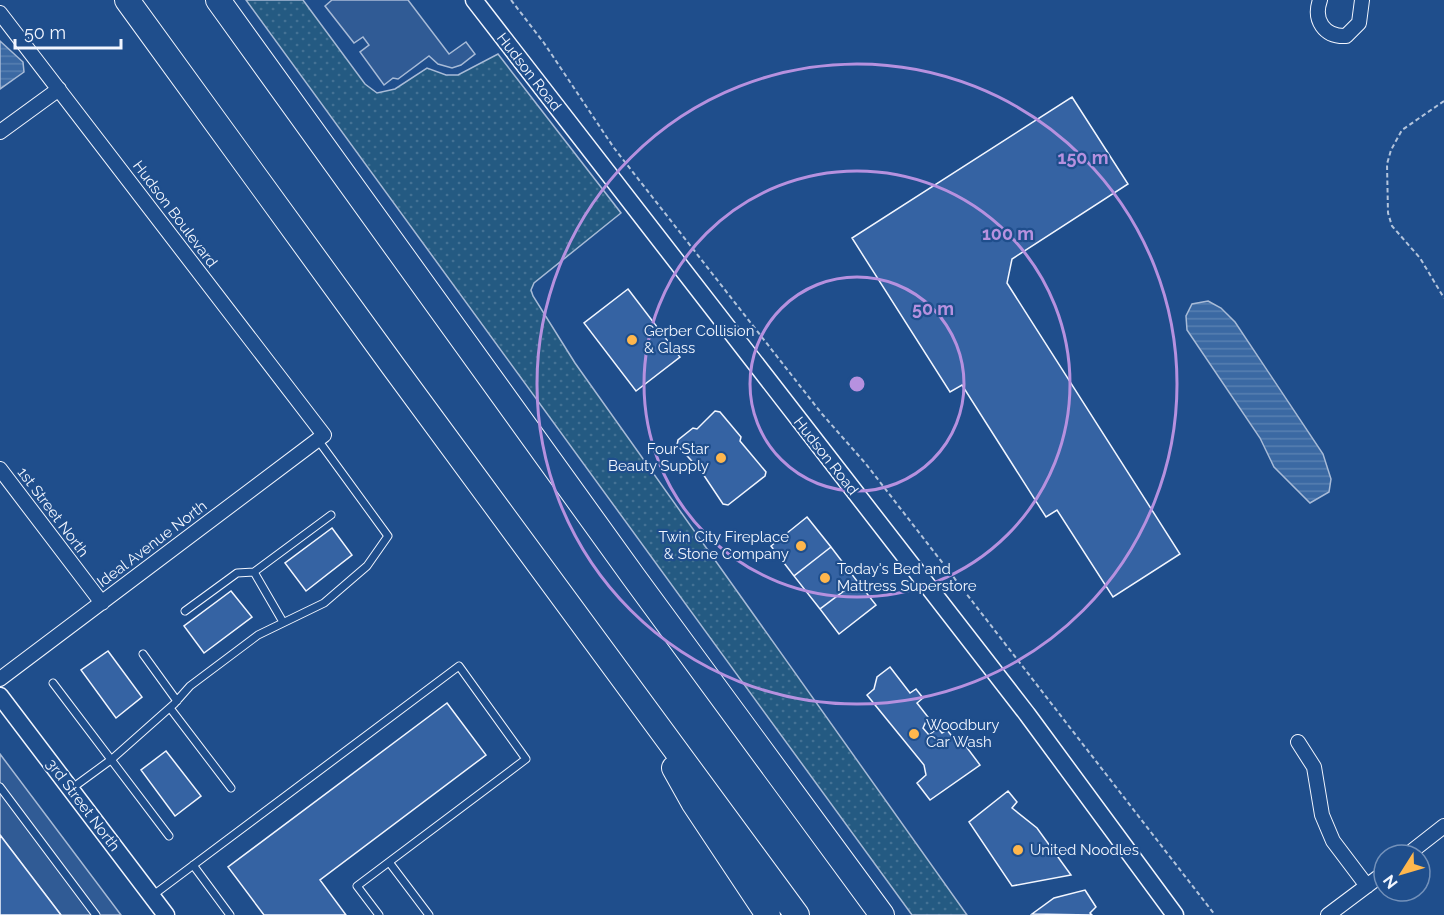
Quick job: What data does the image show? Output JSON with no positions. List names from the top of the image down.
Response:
{
  "streets": {
    "street": [
      "Hudson Road",
      "Hudson Boulevard",
      "1st Street North",
      "Ideal Avenue North",
      "3rd Street North"
    ]
  },
  "crossings": [
    ["Hudson Boulevard", "Ideal Avenue North"],
    ["1st Street North", "Ideal Avenue North"]
  ],
  "places": [
    "Gerber Collision & Glass",
    "Four Star Beauty Supply",
    "Twin City Fireplace & Stone Company",
    "Today's Bed and Mattress Superstore",
    "Woodbury Car Wash",
    "United Noodles"
  ],
  "scale_bar": "50 m",
  "north": "bottom left",
  "rings": ["150 m", "100 m", "50 m"]
}
